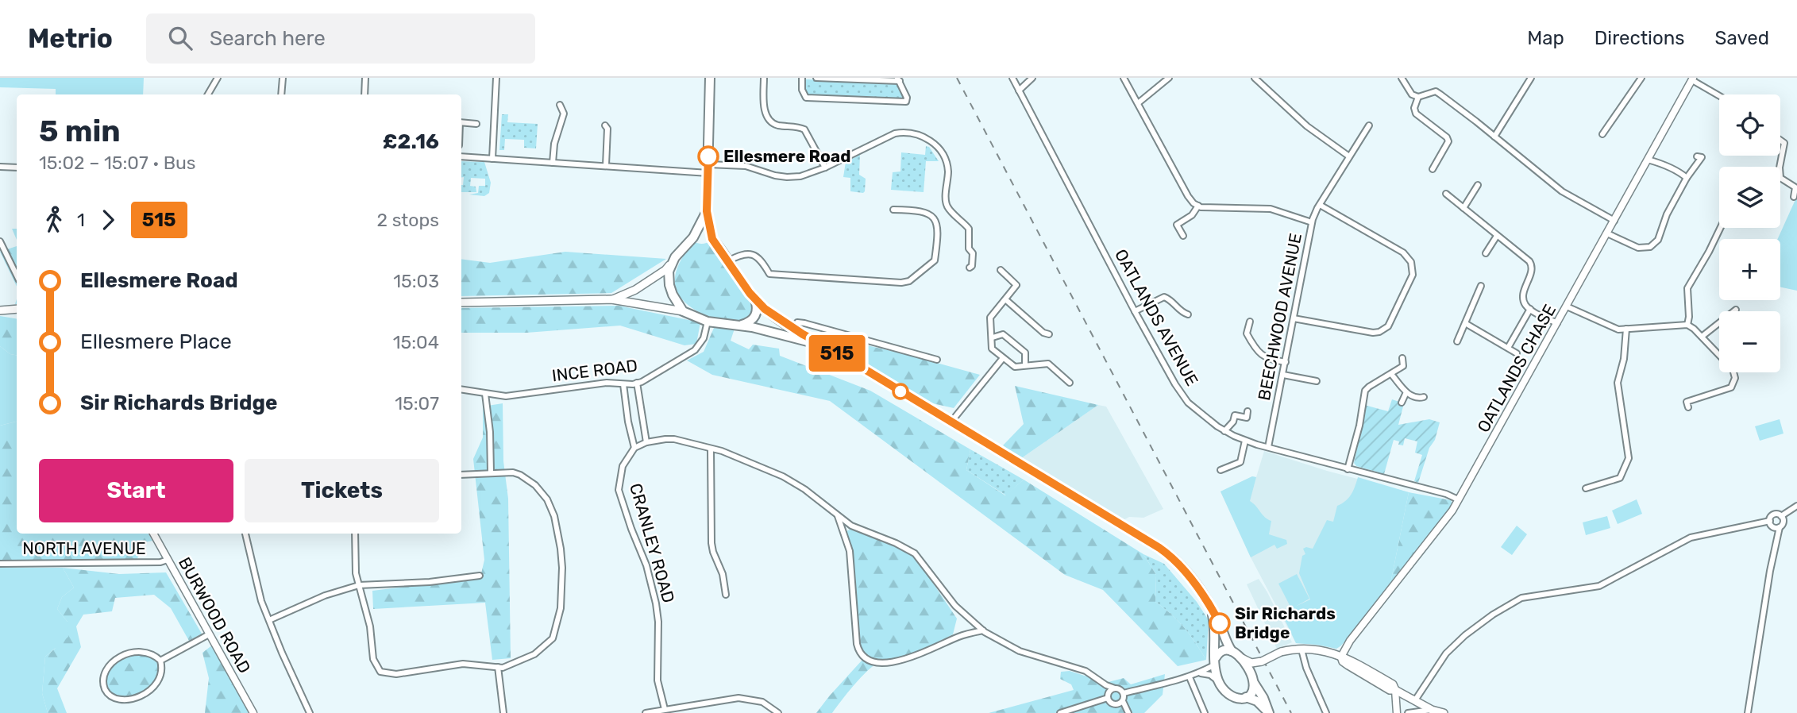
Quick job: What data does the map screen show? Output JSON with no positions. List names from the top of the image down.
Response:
{
  "streets": {
    "street": [
      "BEECHWOOD AVENUE",
      "OATLANDS AVENUE",
      "OATLANDS CHASE",
      "INCE ROAD",
      "CRANLEY ROAD",
      "NORTH AVENUE",
      "BURWOOD ROAD"
    ]
  },
  "crossings": [
    ["BEECHWOOD AVENUE", "OATLANDS AVENUE"],
    ["OATLANDS AVENUE", "OATLANDS CHASE"],
    ["NORTH AVENUE", "BURWOOD ROAD"]
  ],
  "places": ["Ellesmere Road", "Sir Richards Bridge"],
  "lines": ["bus line 515"],
  "page": {
    "header": "Metrio",
    "search": "Search here",
    "nav": ["Map", "Directions", "Saved"],
    "on_map": "515",
    "map_buttons": ["+", "−"],
    "heading": ["5 min", "15:02 – 15:07 · Bus", "£2.16"],
    "legs": ["1", "515", "2 stops"],
    "list": [
      {
        "name": "Ellesmere Road",
        "value": "15:03"
      },
      {
        "name": "Ellesmere Place",
        "value": "15:04"
      },
      {
        "name": "Sir Richards Bridge",
        "value": "15:07"
      }
    ],
    "buttons": ["Start", "Tickets"]
  }
}
